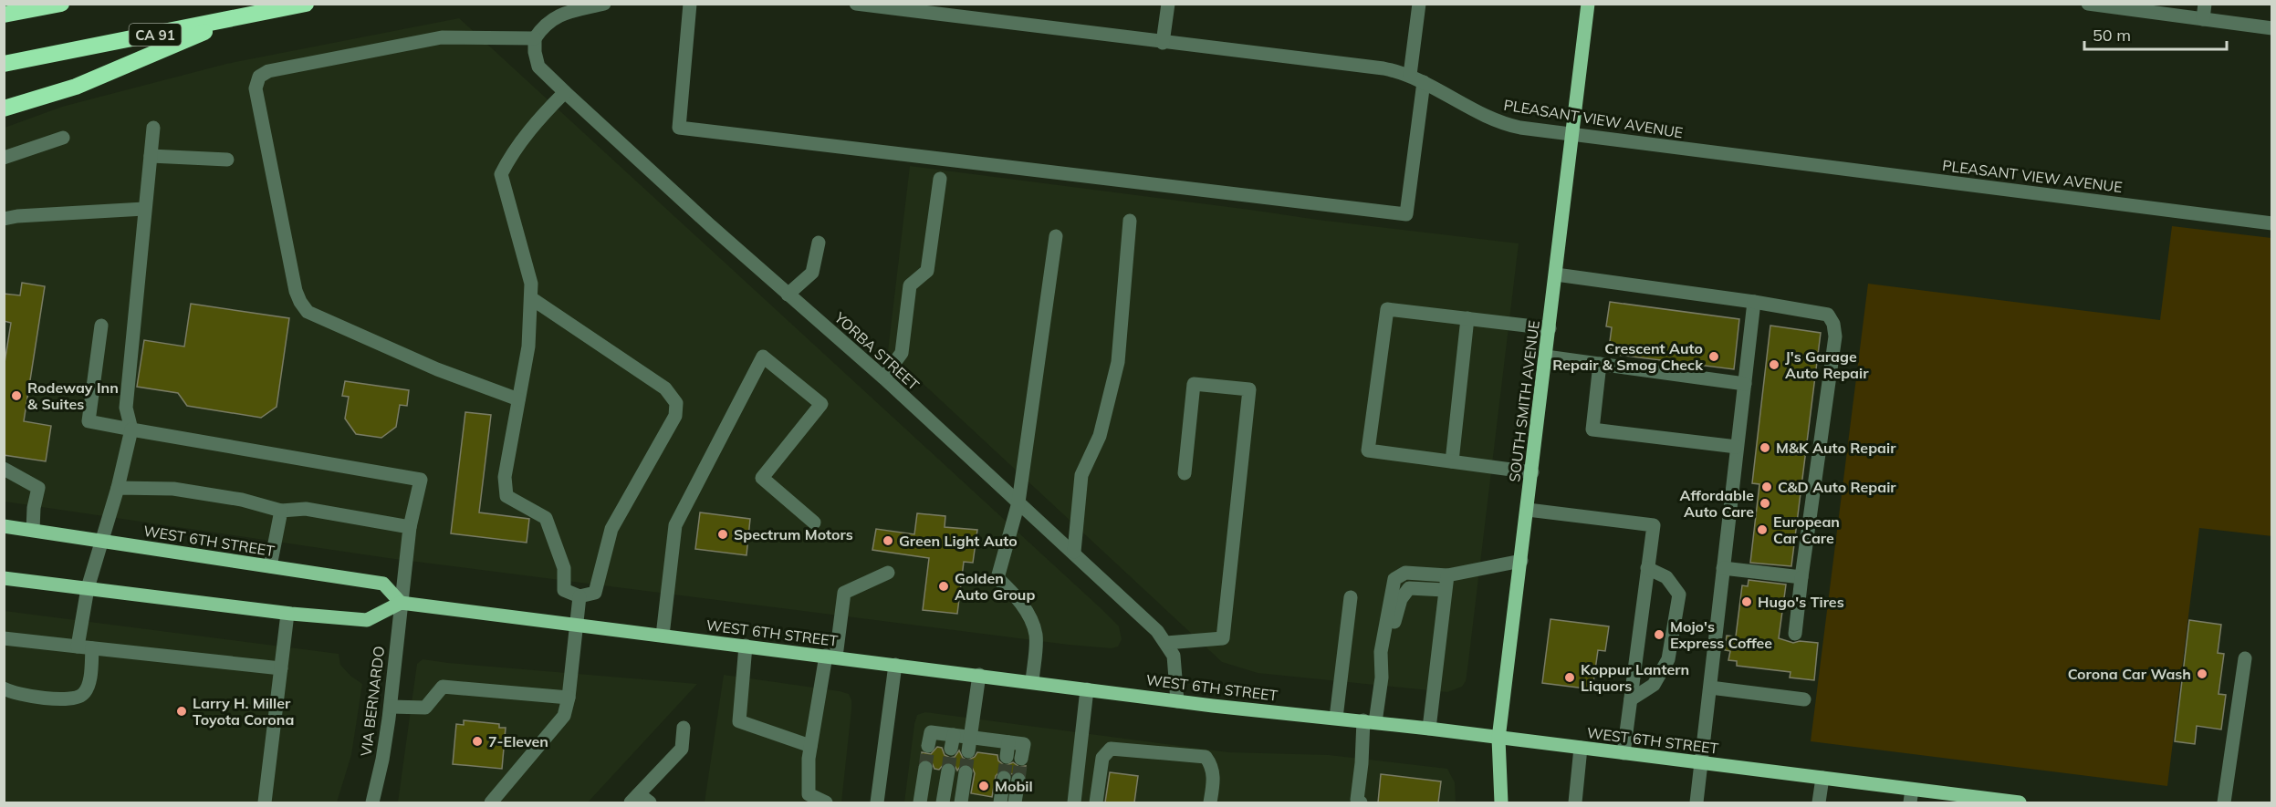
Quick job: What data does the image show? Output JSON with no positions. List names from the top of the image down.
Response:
{
  "streets": {
    "highway": ["CA 91"],
    "main road": ["SOUTH SMITH AVENUE", "WEST 6TH STREET"],
    "street": ["PLEASANT VIEW AVENUE", "YORBA STREET", "VIA BERNARDO"]
  },
  "crossings": [
    ["PLEASANT VIEW AVENUE", "SOUTH SMITH AVENUE"],
    ["YORBA STREET", "WEST 6TH STREET"],
    ["SOUTH SMITH AVENUE", "WEST 6TH STREET"],
    ["WEST 6TH STREET", "VIA BERNARDO"]
  ],
  "places": [
    "Crescent Auto Repair & Smog Check",
    "J's Garage Auto Repair",
    "Rodeway Inn & Suites",
    "M&K Auto Repair",
    "C&D Auto Repair",
    "Affordable Auto Care",
    "European Car Care",
    "Spectrum Motors",
    "Green Light Auto",
    "Golden Auto Group",
    "Hugo's Tires",
    "Mojo's Express Coffee",
    "Corona Car Wash",
    "Koppur Lantern Liquors",
    "Larry H. Miller Toyota Corona",
    "7-Eleven",
    "Mobil"
  ],
  "scale_bar": "50 m"
}
